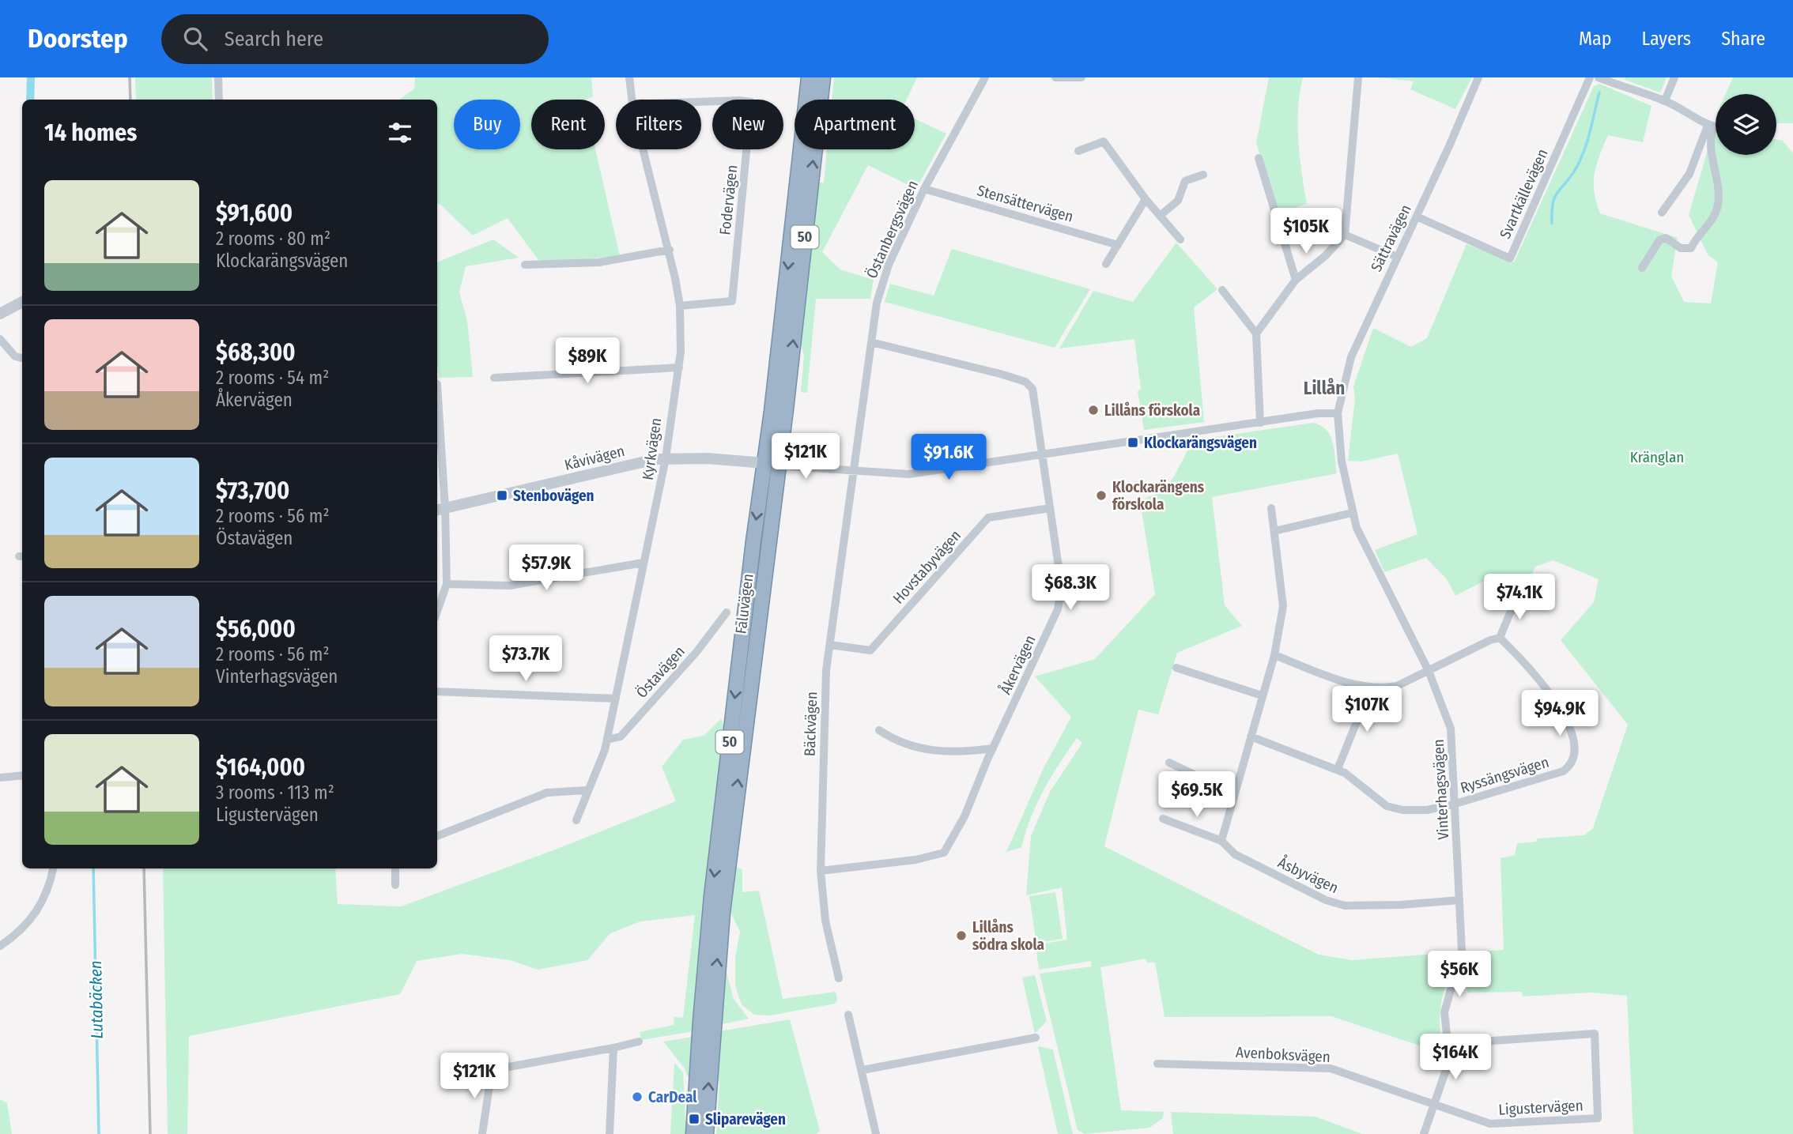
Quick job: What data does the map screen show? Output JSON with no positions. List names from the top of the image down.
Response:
{
  "streets": {
    "highway": ["50", "Faluvägen"],
    "street": [
      "Svartkällevägen",
      "Fodervägen",
      "Stensättervägen",
      "Östanbergsvägen",
      "Sättravägen",
      "Kyrkvägen",
      "Kåvivägen",
      "Hovstabyvägen",
      "Åkervägen",
      "Östavägen",
      "Bäckvägen",
      "Ryssängsvägen",
      "Vinterhagsvägen",
      "Åsbyvägen",
      "Avenboksvägen",
      "Ligustervägen"
    ]
  },
  "crossings": [
    ["Svartkällevägen", "Sättravägen"],
    ["Fodervägen", "Kyrkvägen"],
    ["Stensättervägen", "Östanbergsvägen"],
    ["Östanbergsvägen", "Åkervägen"],
    ["Östanbergsvägen", "Bäckvägen"],
    ["Sättravägen", "Vinterhagsvägen"],
    ["Kyrkvägen", "Kåvivägen"],
    ["Kyrkvägen", "Östavägen"],
    ["Kåvivägen", "Faluvägen"],
    ["Hovstabyvägen", "Åkervägen"],
    ["Hovstabyvägen", "Bäckvägen"],
    ["Åkervägen", "Bäckvägen"],
    ["Ryssängsvägen", "Vinterhagsvägen"],
    ["Vinterhagsvägen", "Åsbyvägen"],
    ["Vinterhagsvägen", "Ligustervägen"],
    ["Avenboksvägen", "Ligustervägen"]
  ],
  "districts": ["Lillån"],
  "water": ["Lutabäcken"],
  "parks": ["Kränglan"],
  "places": {
    "other": [
      "Lillåns förskola",
      "Klockarängens förskola",
      "Lillåns södra skola",
      "CarDeal"
    ],
    "transit": ["Klockarängsvägen", "Stenbovägen", "Sliparevägen"]
  },
  "page": {
    "header": "Doorstep",
    "search": "Search here",
    "nav": ["Map", "Layers", "Share"],
    "chip": [
      "Buy",
      "Rent",
      "Filters",
      "New",
      "Apartment"
    ],
    "heading": "14 homes",
    "list": [
      {
        "name": "$91,600",
        "note": "2 rooms · 80 m² · Klockarängsvägen"
      },
      {
        "name": "$68,300",
        "note": "2 rooms · 54 m² · Åkervägen"
      },
      {
        "name": "$73,700",
        "note": "2 rooms · 56 m² · Östavägen"
      },
      {
        "name": "$56,000",
        "note": "2 rooms · 56 m² · Vinterhagsvägen"
      },
      {
        "name": "$164,000",
        "note": "3 rooms · 113 m² · Ligustervägen"
      }
    ],
    "price": [
      "$105K",
      "$89K",
      "$121K",
      "$91.6K",
      "$57.9K",
      "$68.3K",
      "$74.1K",
      "$73.7K",
      "$107K",
      "$94.9K",
      "$69.5K",
      "$56K",
      "$164K",
      "$121K"
    ]
  }
}
